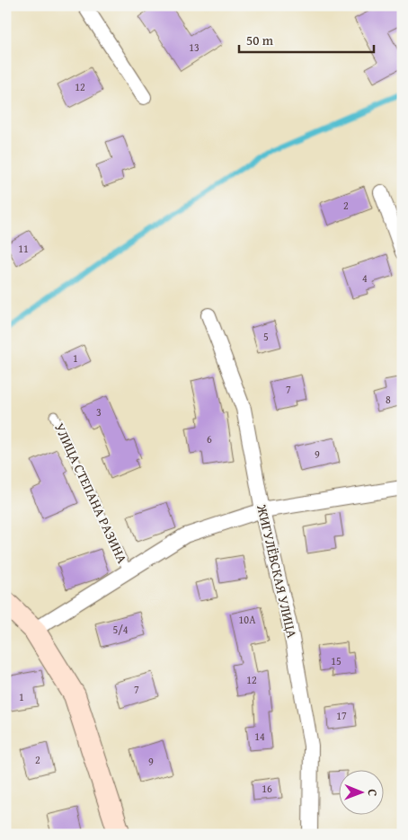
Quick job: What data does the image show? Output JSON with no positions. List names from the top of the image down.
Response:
{
  "streets": {
    "street": ["ЖИГУЛЁВСКАЯ УЛИЦА"],
    "lane": ["УЛИЦА СТЕПАНА РАЗИНА"]
  },
  "house_numbers": [
    "13",
    "12",
    "2",
    "11",
    "4",
    "5",
    "1",
    "7",
    "8",
    "3",
    "6",
    "9",
    "10А",
    "5/4",
    "15",
    "12",
    "7",
    "1",
    "17",
    "14",
    "2",
    "9",
    "16"
  ],
  "scale_bar": "50 m",
  "north": "right"
}
